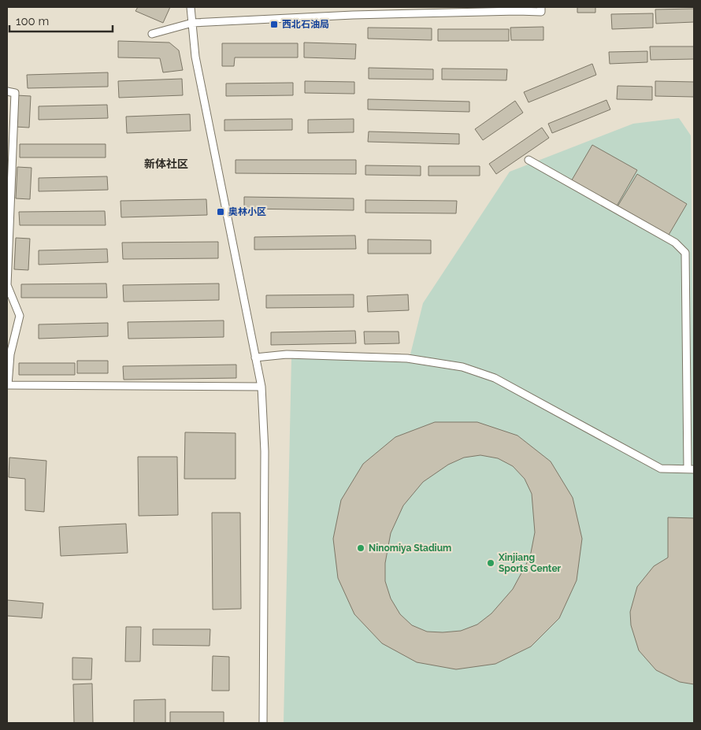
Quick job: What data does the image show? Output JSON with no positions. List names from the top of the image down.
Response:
{
  "districts": ["新体社区"],
  "places": {
    "transit": ["西北石油局", "奥林小区"],
    "other": ["Ninomiya Stadium", "Xinjiang Sports Center"]
  },
  "scale_bar": "100 m"
}
